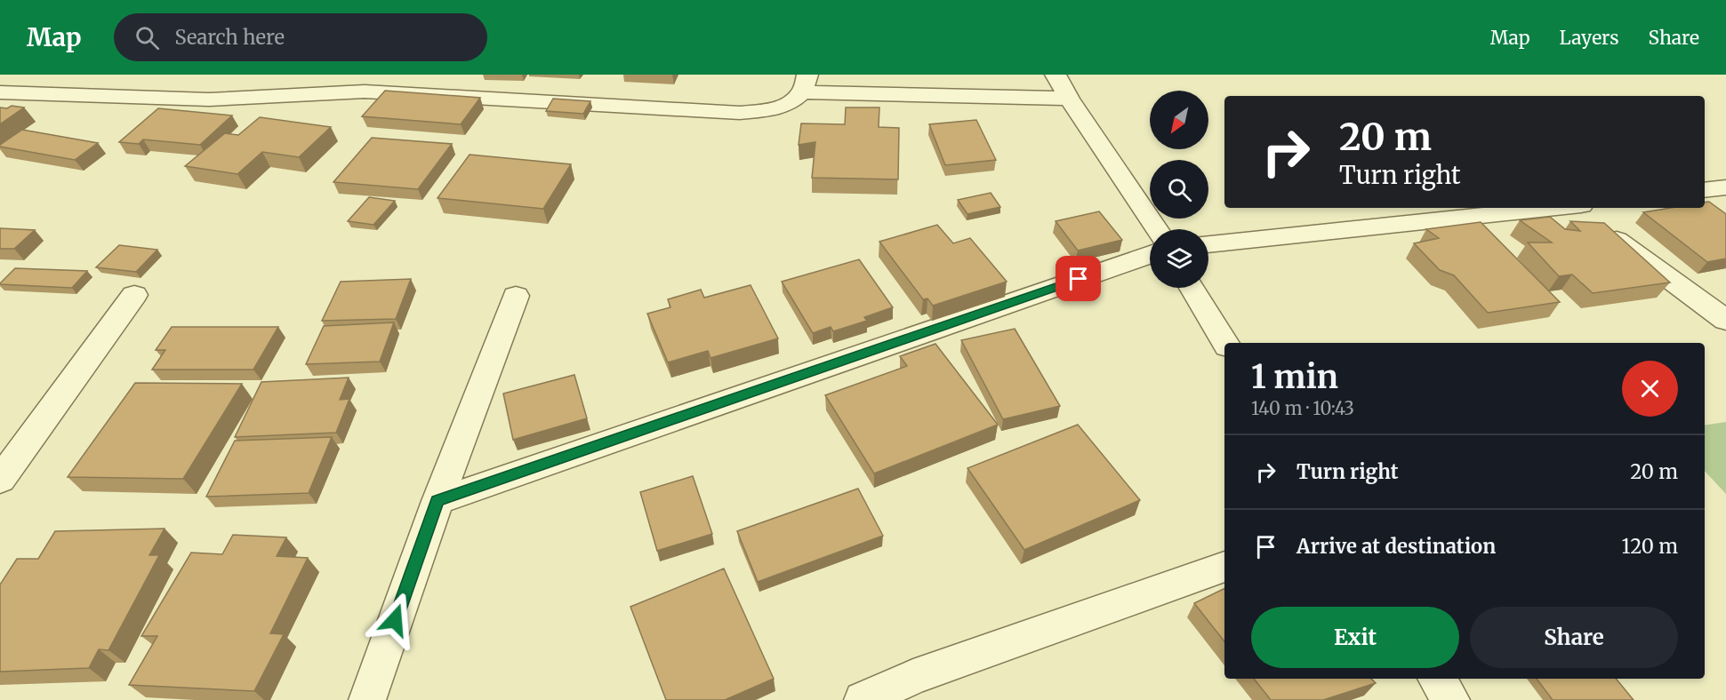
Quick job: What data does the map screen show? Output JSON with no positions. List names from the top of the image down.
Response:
{
  "north": "bottom left",
  "page": {
    "header": "Map",
    "search": "Search here",
    "nav": ["Map", "Layers", "Share"],
    "turn": ["20 m", "Turn right"],
    "heading": ["1 min", "140 m · 10:43"],
    "list": [
      {
        "name": "Turn right",
        "value": "20 m"
      },
      {
        "name": "Arrive at destination",
        "value": "120 m"
      }
    ],
    "buttons": ["Exit", "Share"]
  }
}
